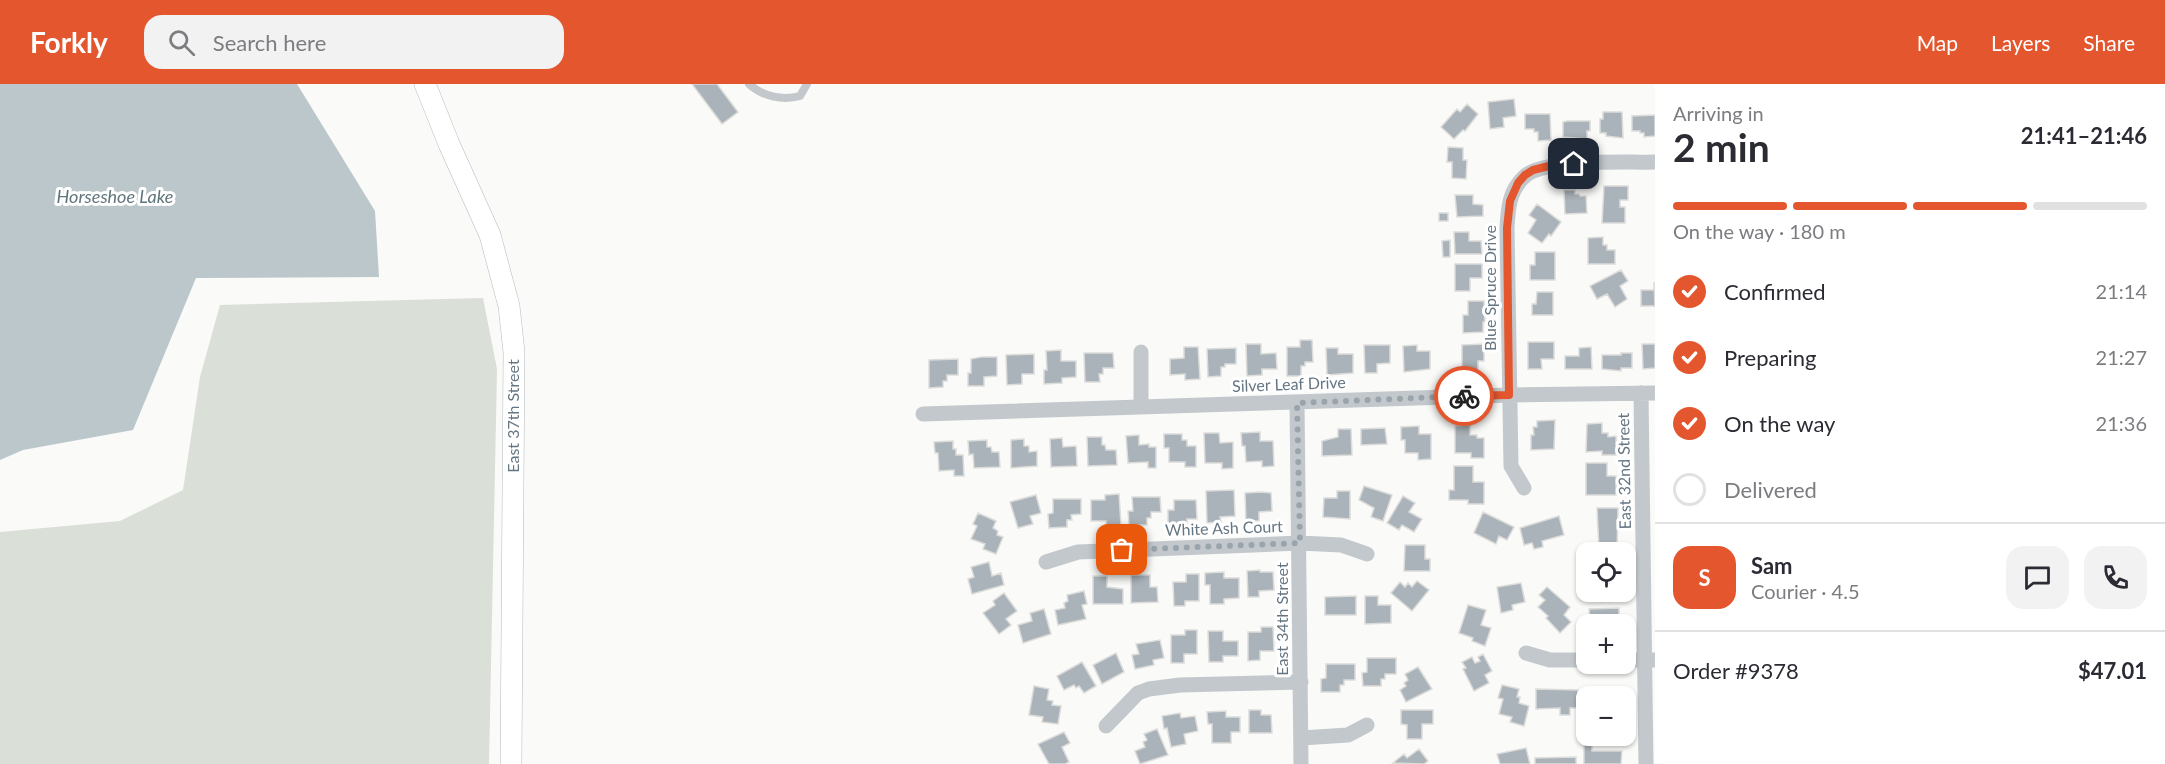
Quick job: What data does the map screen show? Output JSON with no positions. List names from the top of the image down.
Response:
{
  "streets": {
    "main road": ["East 37th Street"],
    "street": [
      "Blue Spruce Drive",
      "Silver Leaf Drive",
      "East 32nd Street",
      "White Ash Court",
      "East 34th Street"
    ]
  },
  "crossings": [
    ["Blue Spruce Drive", "Silver Leaf Drive"],
    ["Silver Leaf Drive", "East 32nd Street"],
    ["Silver Leaf Drive", "East 34th Street"],
    ["White Ash Court", "East 34th Street"]
  ],
  "water": ["Horseshoe Lake"],
  "page": {
    "header": "Forkly",
    "search": "Search here",
    "nav": ["Map", "Layers", "Share"],
    "heading": ["2 min", "Arriving in", "21:41–21:46"],
    "panel": [
      "Sam",
      "Courier · 4.5",
      "Order #9378",
      "$47.01"
    ],
    "bar": "On the way · 180 m",
    "list": [
      ["Confirmed", "21:14"],
      ["Preparing", "21:27"],
      ["On the way", "21:36"],
      "Delivered"
    ],
    "map_buttons": ["+", "−"],
    "round": "S"
  }
}
